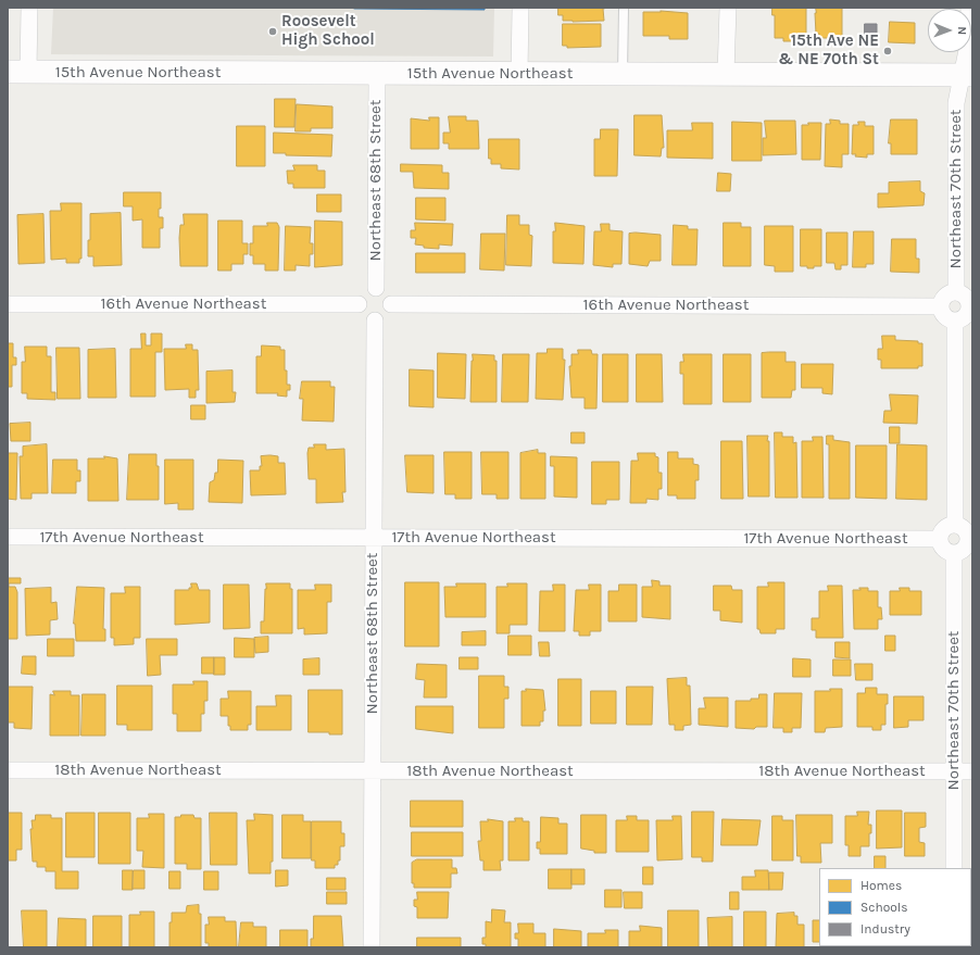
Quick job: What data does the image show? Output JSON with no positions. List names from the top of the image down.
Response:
{
  "streets": {
    "main road": ["15th Avenue Northeast"],
    "street": [
      "Northeast 68th Street",
      "Northeast 70th Street",
      "16th Avenue Northeast",
      "17th Avenue Northeast",
      "18th Avenue Northeast"
    ]
  },
  "crossings": [
    ["15th Avenue Northeast", "Northeast 68th Street"],
    ["15th Avenue Northeast", "Northeast 70th Street"],
    ["Northeast 68th Street", "16th Avenue Northeast"],
    ["Northeast 68th Street", "17th Avenue Northeast"],
    ["Northeast 68th Street", "18th Avenue Northeast"],
    ["Northeast 70th Street", "16th Avenue Northeast"],
    ["Northeast 70th Street", "17th Avenue Northeast"],
    ["Northeast 70th Street", "18th Avenue Northeast"]
  ],
  "places": ["Roosevelt High School", "15th Ave NE & NE 70th St"],
  "legend": ["Homes", "Schools", "Industry"],
  "north": "right"
}
